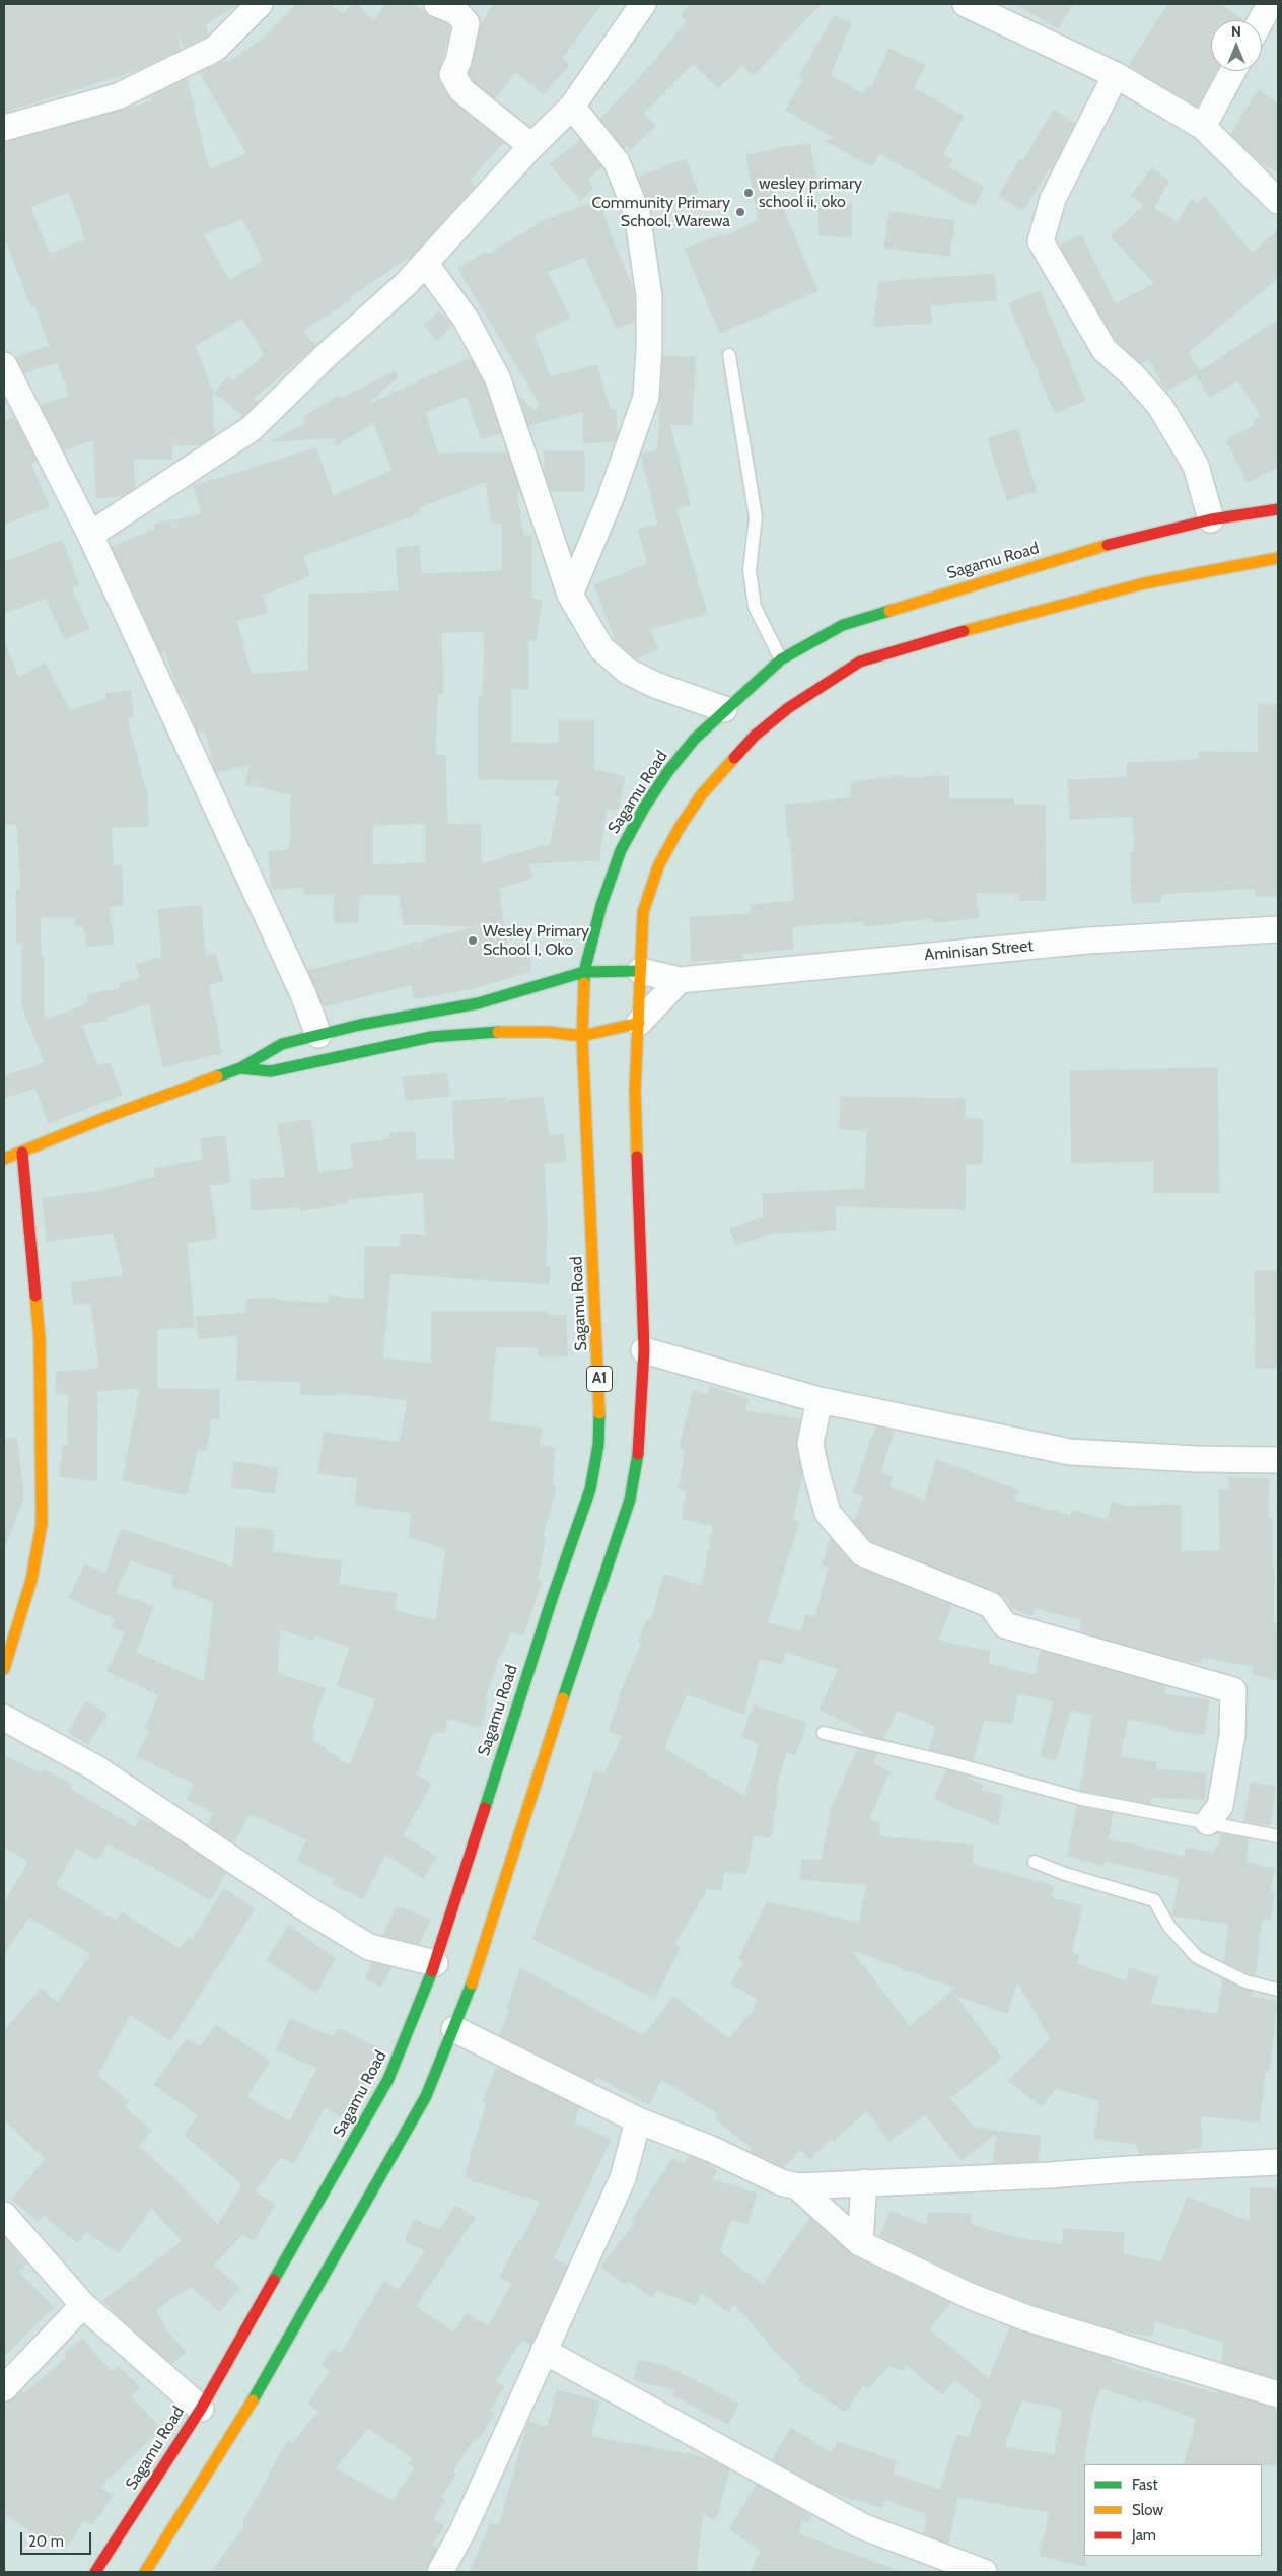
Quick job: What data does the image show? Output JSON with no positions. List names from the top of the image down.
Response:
{
  "streets": {
    "main road": ["Sagamu Road", "A1"],
    "street": ["Aminisan Street"]
  },
  "places": ["wesley primary school ii, oko", "Community Primary School, Warewa", "Wesley Primary School I, Oko"],
  "legend": ["Fast", "Slow", "Jam"],
  "scale_bar": "20 m",
  "north": "top"
}
